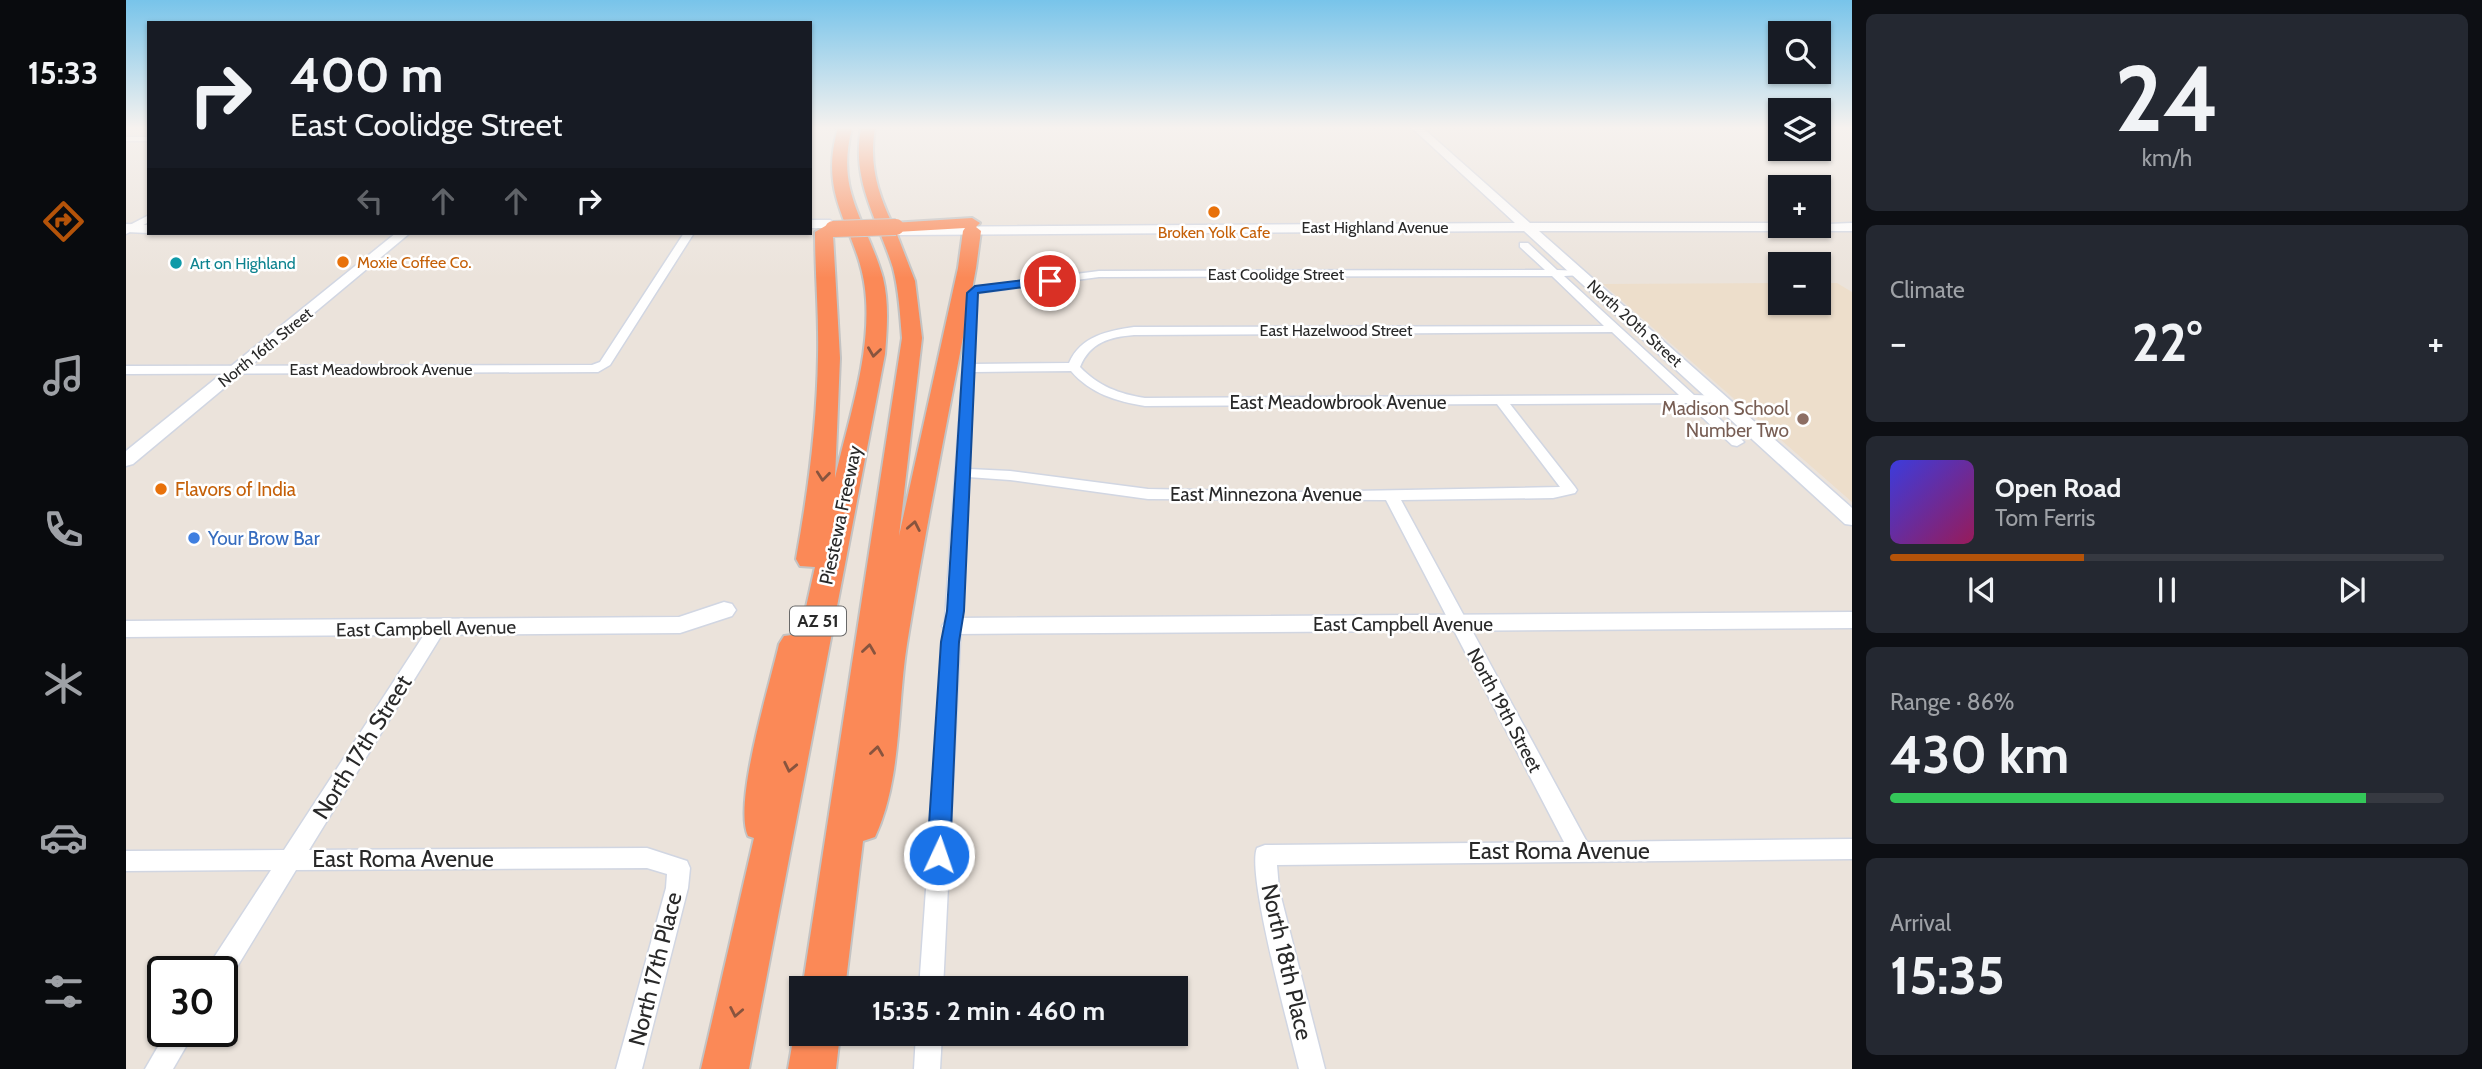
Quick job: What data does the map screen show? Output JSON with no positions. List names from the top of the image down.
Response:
{
  "streets": {
    "highway": ["Piestewa Freeway", "AZ 51"],
    "street": [
      "East Highland Avenue",
      "East Coolidge Street",
      "North 20th Street",
      "East Hazelwood Street",
      "North 16th Street",
      "East Meadowbrook Avenue",
      "East Minnezona Avenue",
      "East Campbell Avenue",
      "North 19th Street",
      "North 17th Street",
      "East Roma Avenue",
      "North 18th Place",
      "North 17th Place"
    ]
  },
  "crossings": [
    ["East Highland Avenue", "North 20th Street"],
    ["East Coolidge Street", "North 20th Street"],
    ["North 20th Street", "East Hazelwood Street"],
    ["North 20th Street", "East Meadowbrook Avenue"],
    ["East Hazelwood Street", "East Meadowbrook Avenue"],
    ["North 16th Street", "East Meadowbrook Avenue"],
    ["East Meadowbrook Avenue", "East Minnezona Avenue"],
    ["East Minnezona Avenue", "North 19th Street"],
    ["East Campbell Avenue", "North 19th Street"],
    ["East Campbell Avenue", "North 17th Street"],
    ["North 19th Street", "East Roma Avenue"],
    ["North 17th Street", "East Roma Avenue"],
    ["East Roma Avenue", "North 18th Place"],
    ["East Roma Avenue", "North 17th Place"]
  ],
  "places": [
    "Broken Yolk Cafe",
    "Moxie Coffee Co.",
    "Art on Highland",
    "Madison School Number Two",
    "Flavors of India",
    "Your Brow Bar"
  ],
  "page": {
    "tabs": "15:33",
    "tile": [
      ["24", "km/h"],
      "Climate",
      ["Range · 86%", "430 km"],
      ["Arrival", "15:35"]
    ],
    "map_buttons": ["+", "−"],
    "turn": ["400 m", "East Coolidge Street"],
    "heat": ["−", "22°", "+"],
    "song": ["Open Road", "Tom Ferris"],
    "limit": "30",
    "trip": "15:35 · 2 min · 460 m"
  }
}
